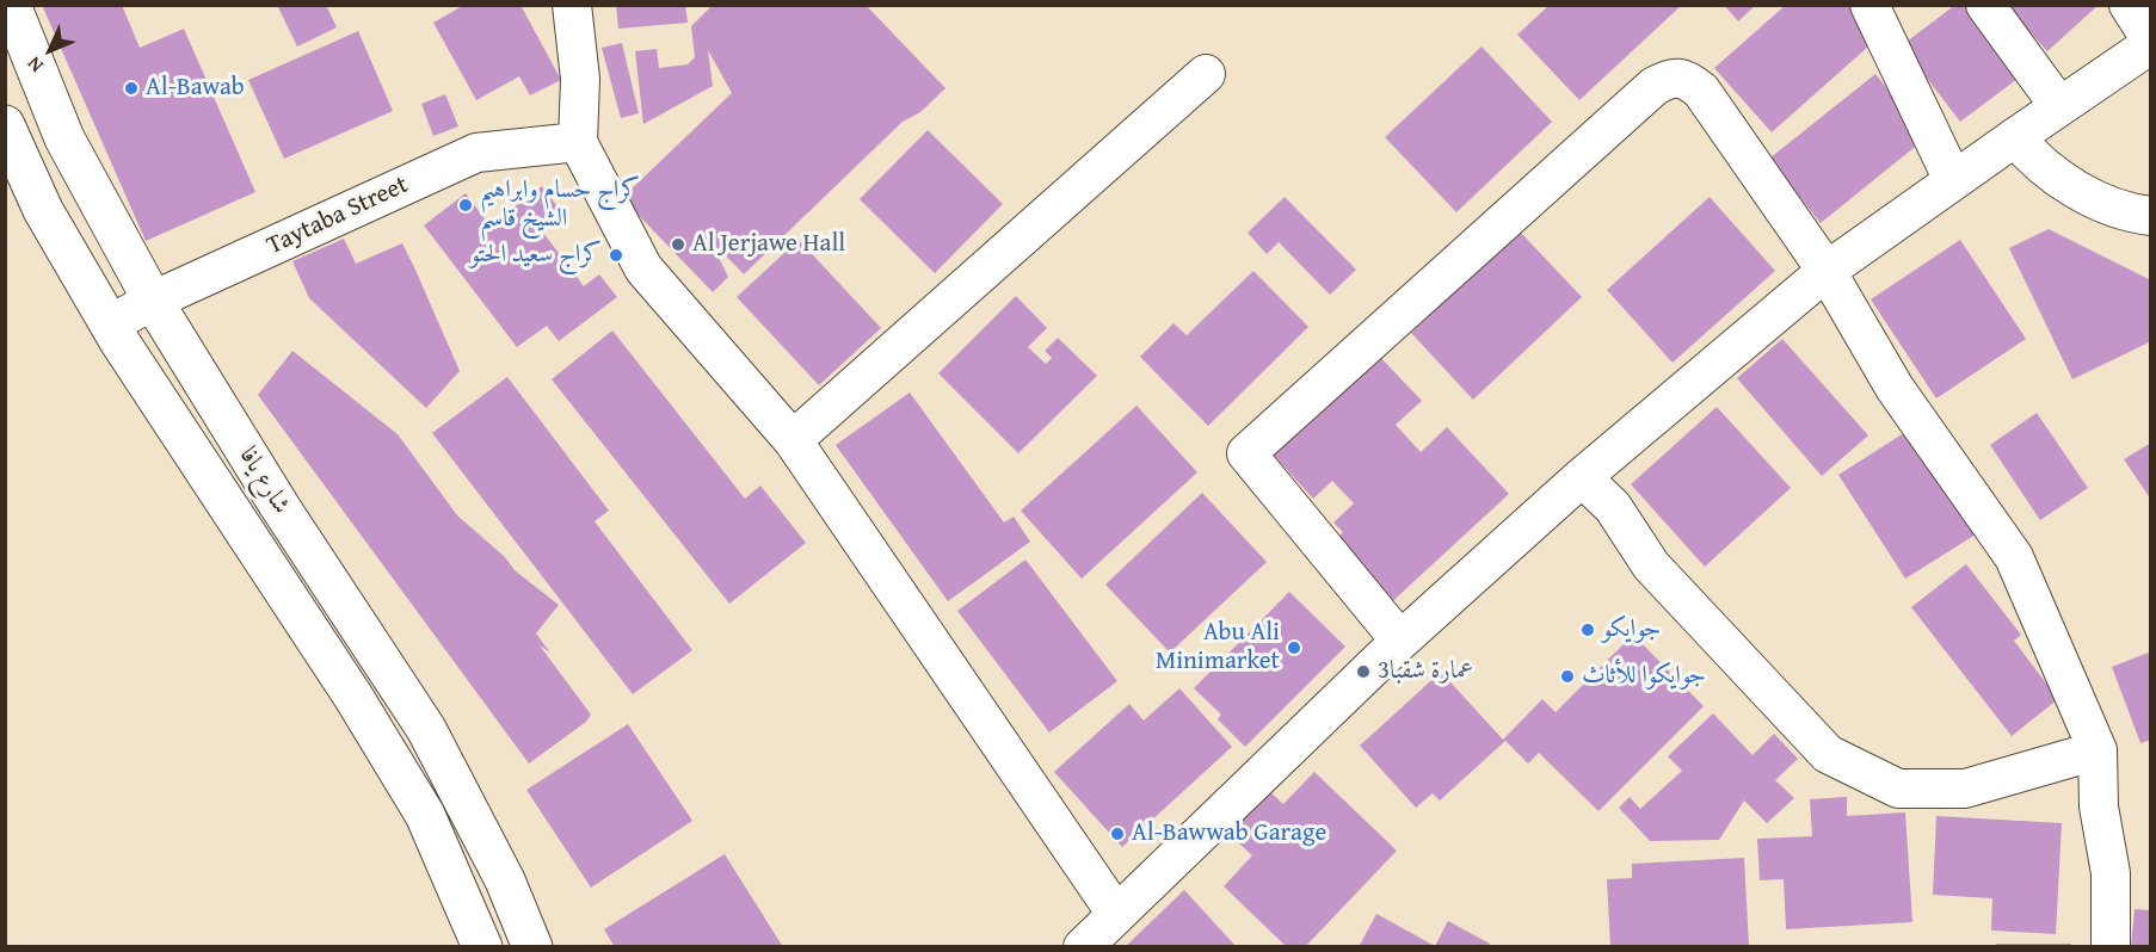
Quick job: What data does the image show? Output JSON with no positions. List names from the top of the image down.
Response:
{
  "streets": {
    "main road": ["شارع يافا"],
    "street": ["Taytaba Street"]
  },
  "crossings": [
    ["Taytaba Street", "شارع يافا"]
  ],
  "places": [
    "Al-Bawab",
    "كراج حسام وابراهيم الشيخ قاسم",
    "Al Jerjawe Hall",
    "كراج سعيد الحتو",
    "جوايكو",
    "Abu Ali Minimarket",
    "عمارة شقبا3",
    "جوايكوا للأثاث",
    "Al-Bawwab Garage"
  ],
  "north": "bottom left"
}
